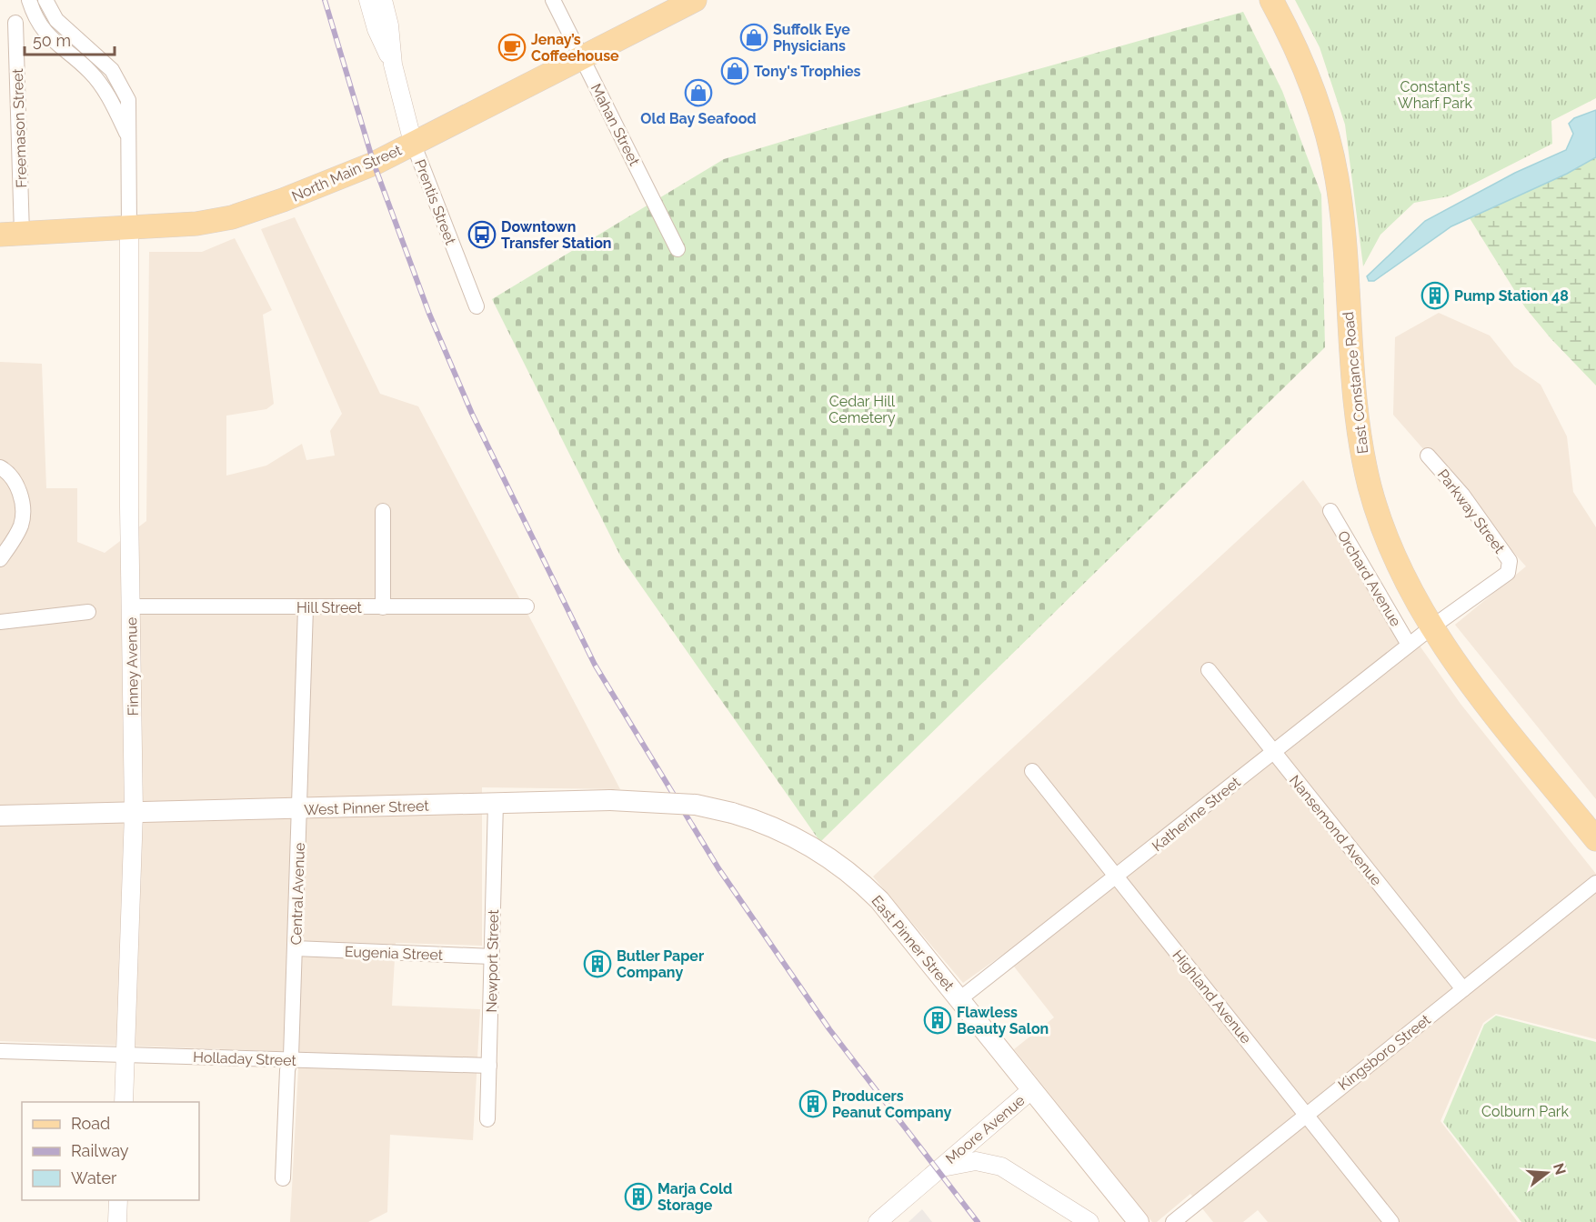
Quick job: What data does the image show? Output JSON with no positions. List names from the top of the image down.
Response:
{
  "streets": {
    "main road": [
      "North Main Street",
      "East Constance Road",
      "West Pinner Street",
      "East Pinner Street"
    ],
    "street": [
      "Mahan Street",
      "Freemason Street",
      "Prentis Street",
      "Parkway Street",
      "Orchard Avenue",
      "Hill Street",
      "Finney Avenue",
      "Katherine Street",
      "Nansemond Avenue",
      "Central Avenue",
      "Eugenia Street",
      "Newport Street",
      "Highland Avenue",
      "Kingsboro Street",
      "Holladay Street",
      "Moore Avenue"
    ]
  },
  "crossings": [
    ["Mahan Street", "North Main Street"],
    ["Freemason Street", "North Main Street"],
    ["North Main Street", "Prentis Street"],
    ["North Main Street", "Finney Avenue"],
    ["East Constance Road", "Parkway Street"],
    ["East Constance Road", "Katherine Street"],
    ["Parkway Street", "Katherine Street"],
    ["Orchard Avenue", "Katherine Street"],
    ["Hill Street", "Finney Avenue"],
    ["Hill Street", "Central Avenue"],
    ["Finney Avenue", "West Pinner Street"],
    ["Finney Avenue", "Holladay Street"],
    ["West Pinner Street", "Central Avenue"],
    ["West Pinner Street", "East Pinner Street"],
    ["West Pinner Street", "Newport Street"],
    ["Katherine Street", "Nansemond Avenue"],
    ["Katherine Street", "East Pinner Street"],
    ["Katherine Street", "Highland Avenue"],
    ["Nansemond Avenue", "Kingsboro Street"],
    ["Central Avenue", "Eugenia Street"],
    ["Central Avenue", "Holladay Street"],
    ["East Pinner Street", "Moore Avenue"],
    ["Eugenia Street", "Newport Street"],
    ["Newport Street", "Holladay Street"],
    ["Highland Avenue", "Kingsboro Street"]
  ],
  "parks": ["Constant's Wharf Park", "Cedar Hill Cemetery", "Colburn Park"],
  "places": {
    "shop": ["Suffolk Eye Physicians", "Tony's Trophies", "Old Bay Seafood"],
    "cafe": ["Jenay’s Coffeehouse"],
    "bus stop": ["Downtown Transfer Station"],
    "building": [
      "Pump Station 48",
      "Butler Paper Company",
      "Flawless Beauty Salon",
      "Producers Peanut Company",
      "Marja Cold Storage"
    ]
  },
  "legend": ["Road", "Railway", "Water"],
  "scale_bar": "50 m",
  "north": "right"
}
